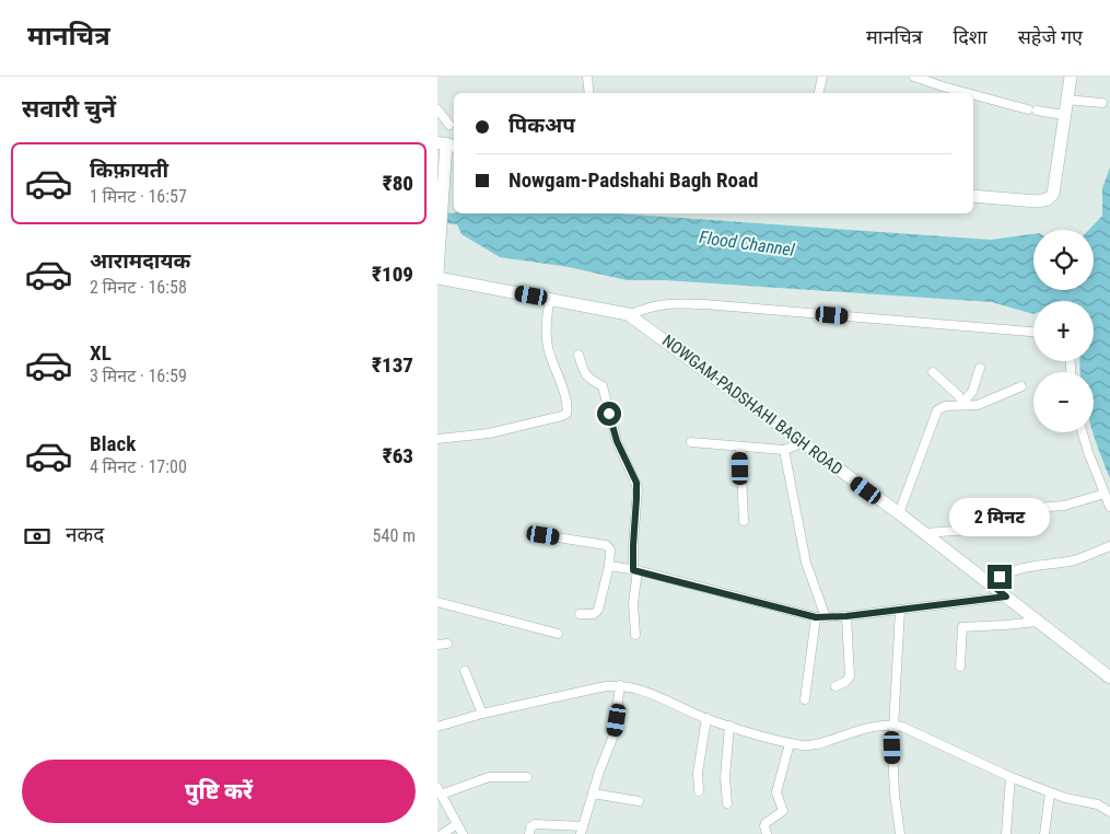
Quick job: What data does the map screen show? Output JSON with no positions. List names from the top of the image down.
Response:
{
  "streets": {
    "main road": ["NOWGAM-PADSHAHI BAGH ROAD"]
  },
  "water": ["Flood Channel"],
  "page": {
    "header": "मानचित्र",
    "nav": ["मानचित्र", "दिशा", "सहेजे गए"],
    "heading": "सवारी चुनें",
    "banner": ["पिकअप", "Nowgam-Padshahi Bagh Road"],
    "list": [
      {
        "name": "किफ़ायती",
        "note": "1 मिनट · 16:57",
        "value": "₹80"
      },
      {
        "name": "आरामदायक",
        "note": "2 मिनट · 16:58",
        "value": "₹109"
      },
      {
        "name": "XL",
        "note": "3 मिनट · 16:59",
        "value": "₹137"
      },
      {
        "name": "Black",
        "note": "4 मिनट · 17:00",
        "value": "₹63"
      }
    ],
    "map_buttons": ["+", "−"],
    "bubble": "2 मिनट",
    "pay": ["नकद", "540 m"],
    "buttons": "पुष्टि करें"
  }
}
